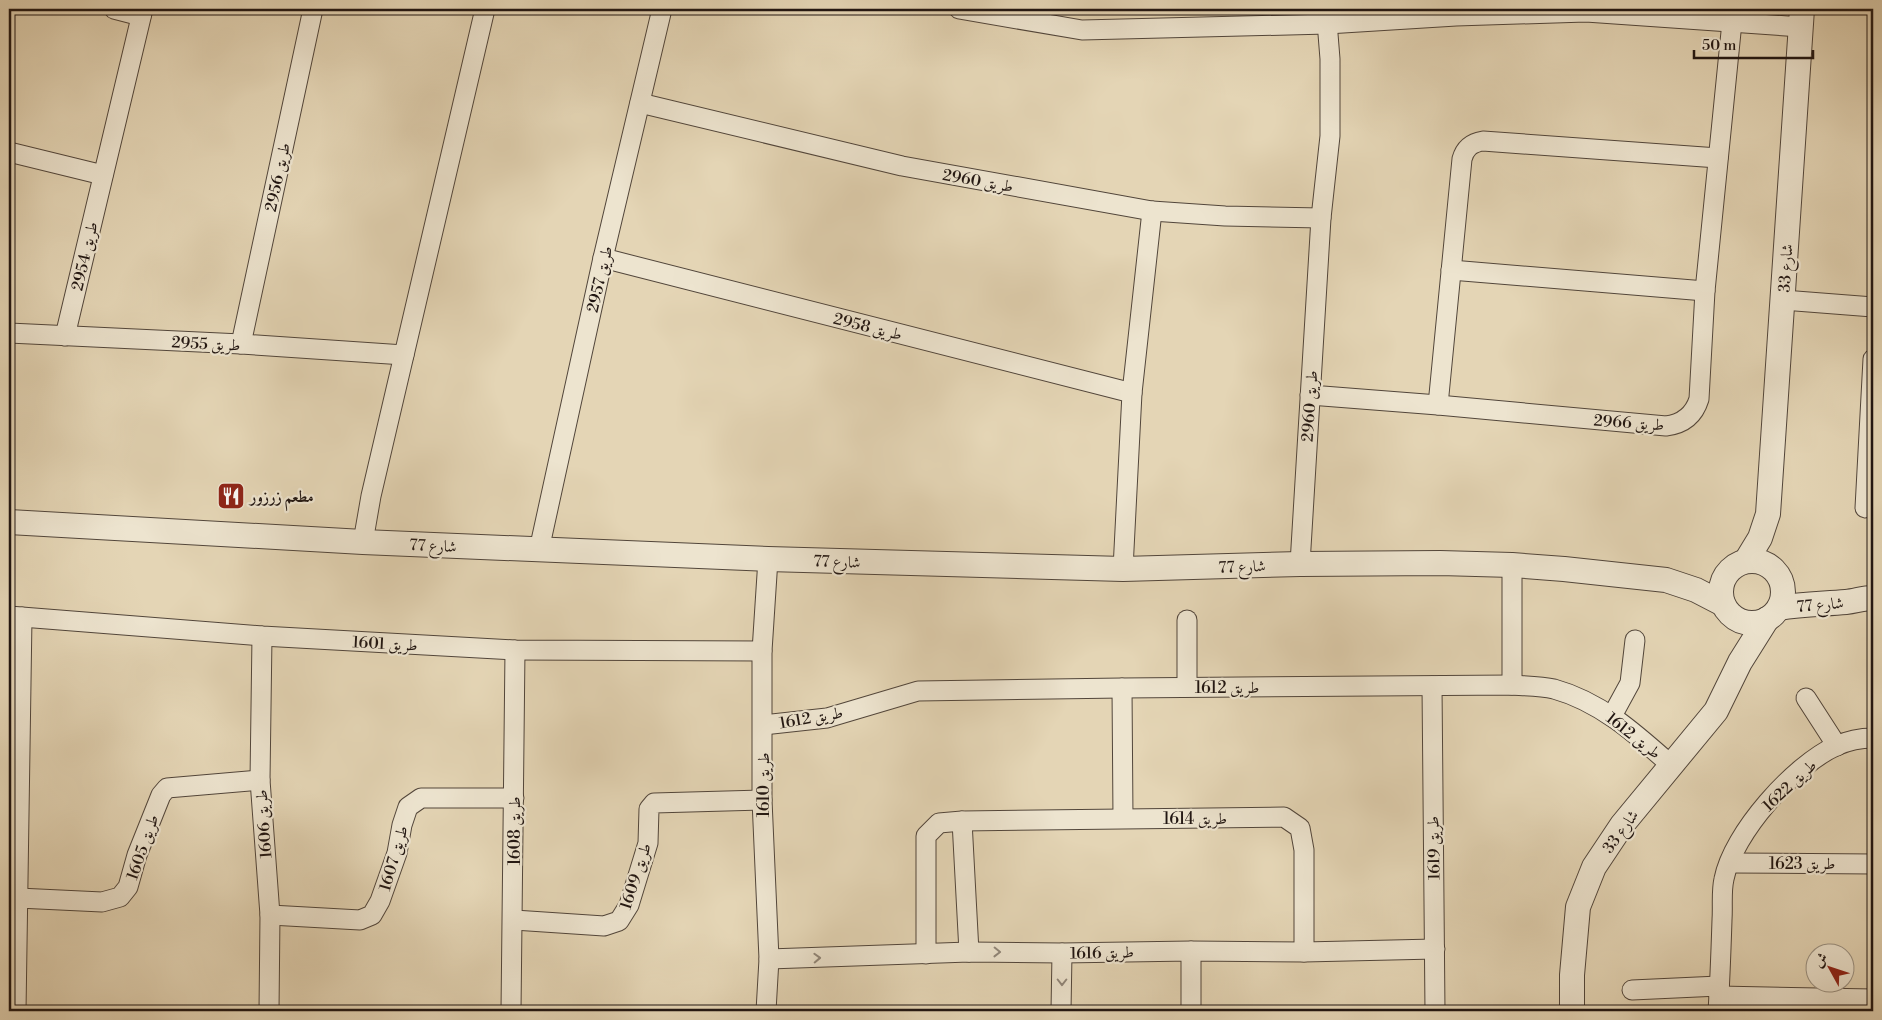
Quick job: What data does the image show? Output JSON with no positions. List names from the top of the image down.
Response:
{
  "streets": {
    "street": [
      "طريق 2956",
      "طريق 2960",
      "طريق 2954",
      "شارع 33",
      "طريق 2957",
      "طريق 2958",
      "طريق 2955",
      "طريق 2966",
      "شارع 77",
      "طريق 1601",
      "طريق 1612",
      "طريق 1610",
      "طريق 1622",
      "طريق 1614",
      "طريق 1606",
      "طريق 1608",
      "طريق 1605",
      "طريق 1619",
      "طريق 1607",
      "طريق 1623",
      "طريق 1609",
      "طريق 1616"
    ]
  },
  "crossings": [
    ["طريق 2956", "طريق 2955"],
    ["طريق 2960", "طريق 2957"],
    ["طريق 2960", "طريق 2966"],
    ["طريق 2960", "شارع 77"],
    ["طريق 2954", "طريق 2955"],
    ["شارع 33", "شارع 77"],
    ["شارع 33", "طريق 1612"],
    ["طريق 2957", "طريق 2958"],
    ["طريق 2957", "شارع 77"],
    ["شارع 77", "طريق 1610"],
    ["طريق 1601", "طريق 1610"],
    ["طريق 1601", "طريق 1606"],
    ["طريق 1601", "طريق 1608"],
    ["طريق 1612", "طريق 1610"],
    ["طريق 1612", "طريق 1619"],
    ["طريق 1610", "طريق 1609"],
    ["طريق 1610", "طريق 1616"],
    ["طريق 1622", "طريق 1623"],
    ["طريق 1614", "طريق 1616"],
    ["طريق 1606", "طريق 1605"],
    ["طريق 1606", "طريق 1607"],
    ["طريق 1608", "طريق 1607"],
    ["طريق 1608", "طريق 1609"],
    ["طريق 1619", "طريق 1616"]
  ],
  "one_way": ["طريق 1616"],
  "places": {
    "restaurant": ["مطعم زرزور"]
  },
  "scale_bar": "50 m",
  "north": "top left"
}
